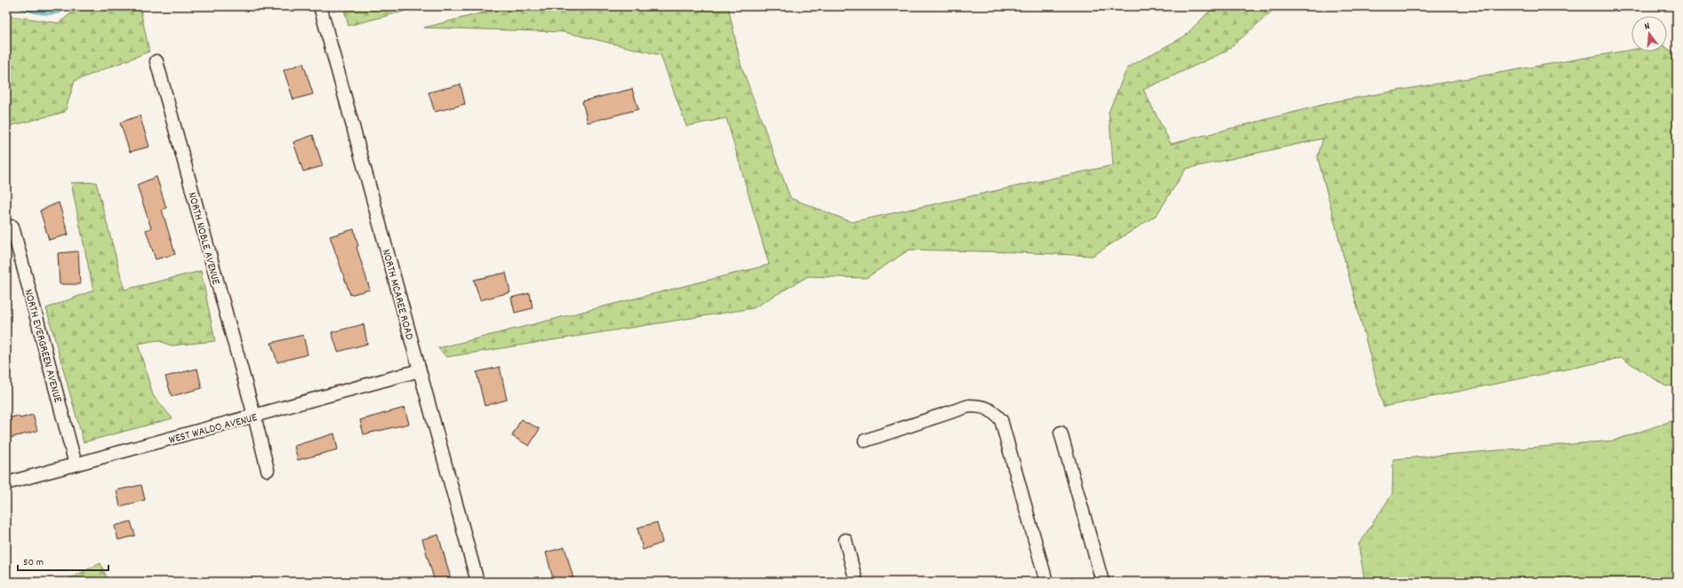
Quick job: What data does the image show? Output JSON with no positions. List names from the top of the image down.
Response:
{
  "streets": {
    "street": [
      "NORTH NOBLE AVENUE",
      "NORTH MCAREE ROAD",
      "NORTH EVERGREEN AVENUE",
      "WEST WALDO AVENUE"
    ]
  },
  "crossings": [
    ["NORTH NOBLE AVENUE", "WEST WALDO AVENUE"],
    ["NORTH MCAREE ROAD", "WEST WALDO AVENUE"],
    ["NORTH EVERGREEN AVENUE", "WEST WALDO AVENUE"]
  ],
  "scale_bar": "50 m",
  "north": "top"
}
